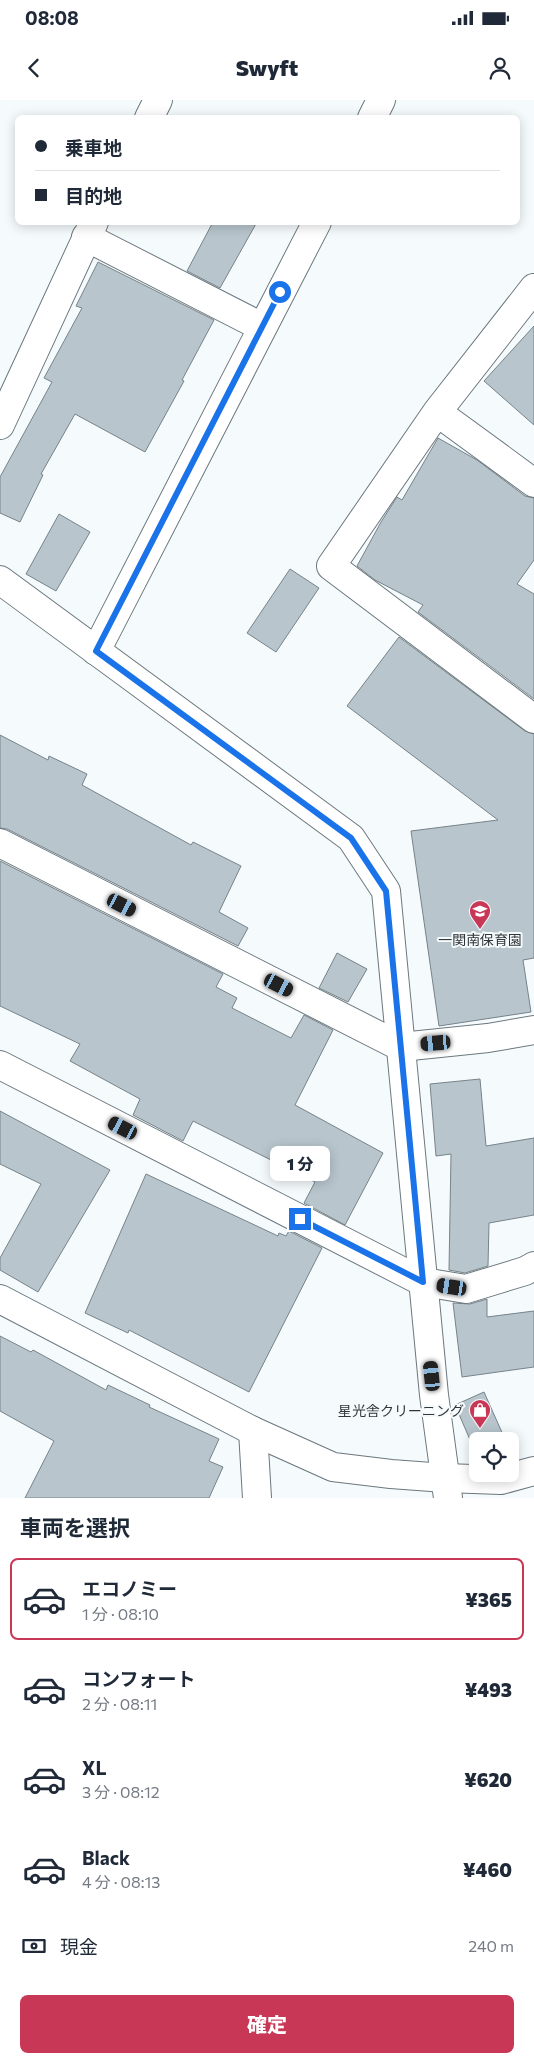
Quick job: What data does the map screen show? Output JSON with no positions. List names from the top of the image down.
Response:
{
  "places": {
    "school or university": ["一関南保育園"],
    "shop": ["星光舎クリーニング"]
  },
  "page": {
    "status": "08:08",
    "header": "Swyft",
    "banner": ["乗車地", "目的地"],
    "bubble": "1 分",
    "heading": "車両を選択",
    "list": [
      {
        "name": "エコノミー",
        "note": "1 分 · 08:10",
        "value": "¥365"
      },
      {
        "name": "コンフォート",
        "note": "2 分 · 08:11",
        "value": "¥493"
      },
      {
        "name": "XL",
        "note": "3 分 · 08:12",
        "value": "¥620"
      },
      {
        "name": "Black",
        "note": "4 分 · 08:13",
        "value": "¥460"
      }
    ],
    "pay": ["現金", "240 m"],
    "buttons": "確定"
  }
}
